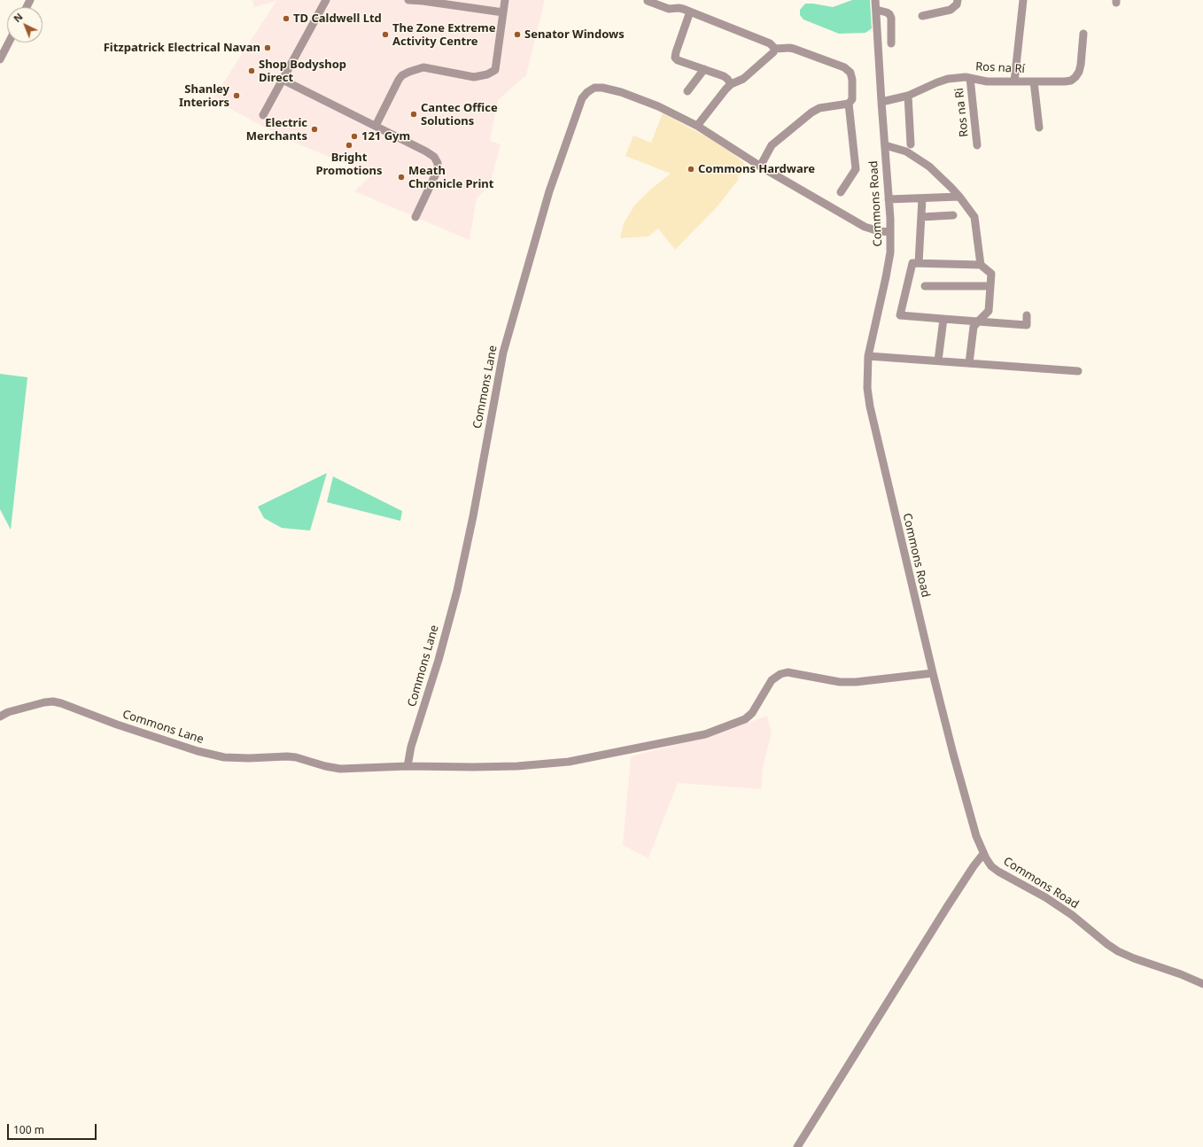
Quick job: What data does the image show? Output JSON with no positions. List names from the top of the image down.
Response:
{
  "streets": {
    "street": [
      "Ros na Rí",
      "Ros na Ri",
      "Commons Road",
      "Commons Lane"
    ]
  },
  "crossings": [
    ["Ros na Rí", "Ros na Ri"],
    ["Ros na Rí", "Commons Road"],
    ["Commons Road", "Commons Lane"]
  ],
  "places": [
    "TD Caldwell Ltd",
    "The Zone Extreme Activity Centre",
    "Senator Windows",
    "Fitzpatrick Electrical Navan",
    "Shop Bodyshop Direct",
    "Shanley Interiors",
    "Cantec Office Solutions",
    "Electric Merchants",
    "121 Gym",
    "Bright Promotions",
    "Commons Hardware",
    "Meath Chronicle Print"
  ],
  "scale_bar": "100 m",
  "north": "top left"
}
